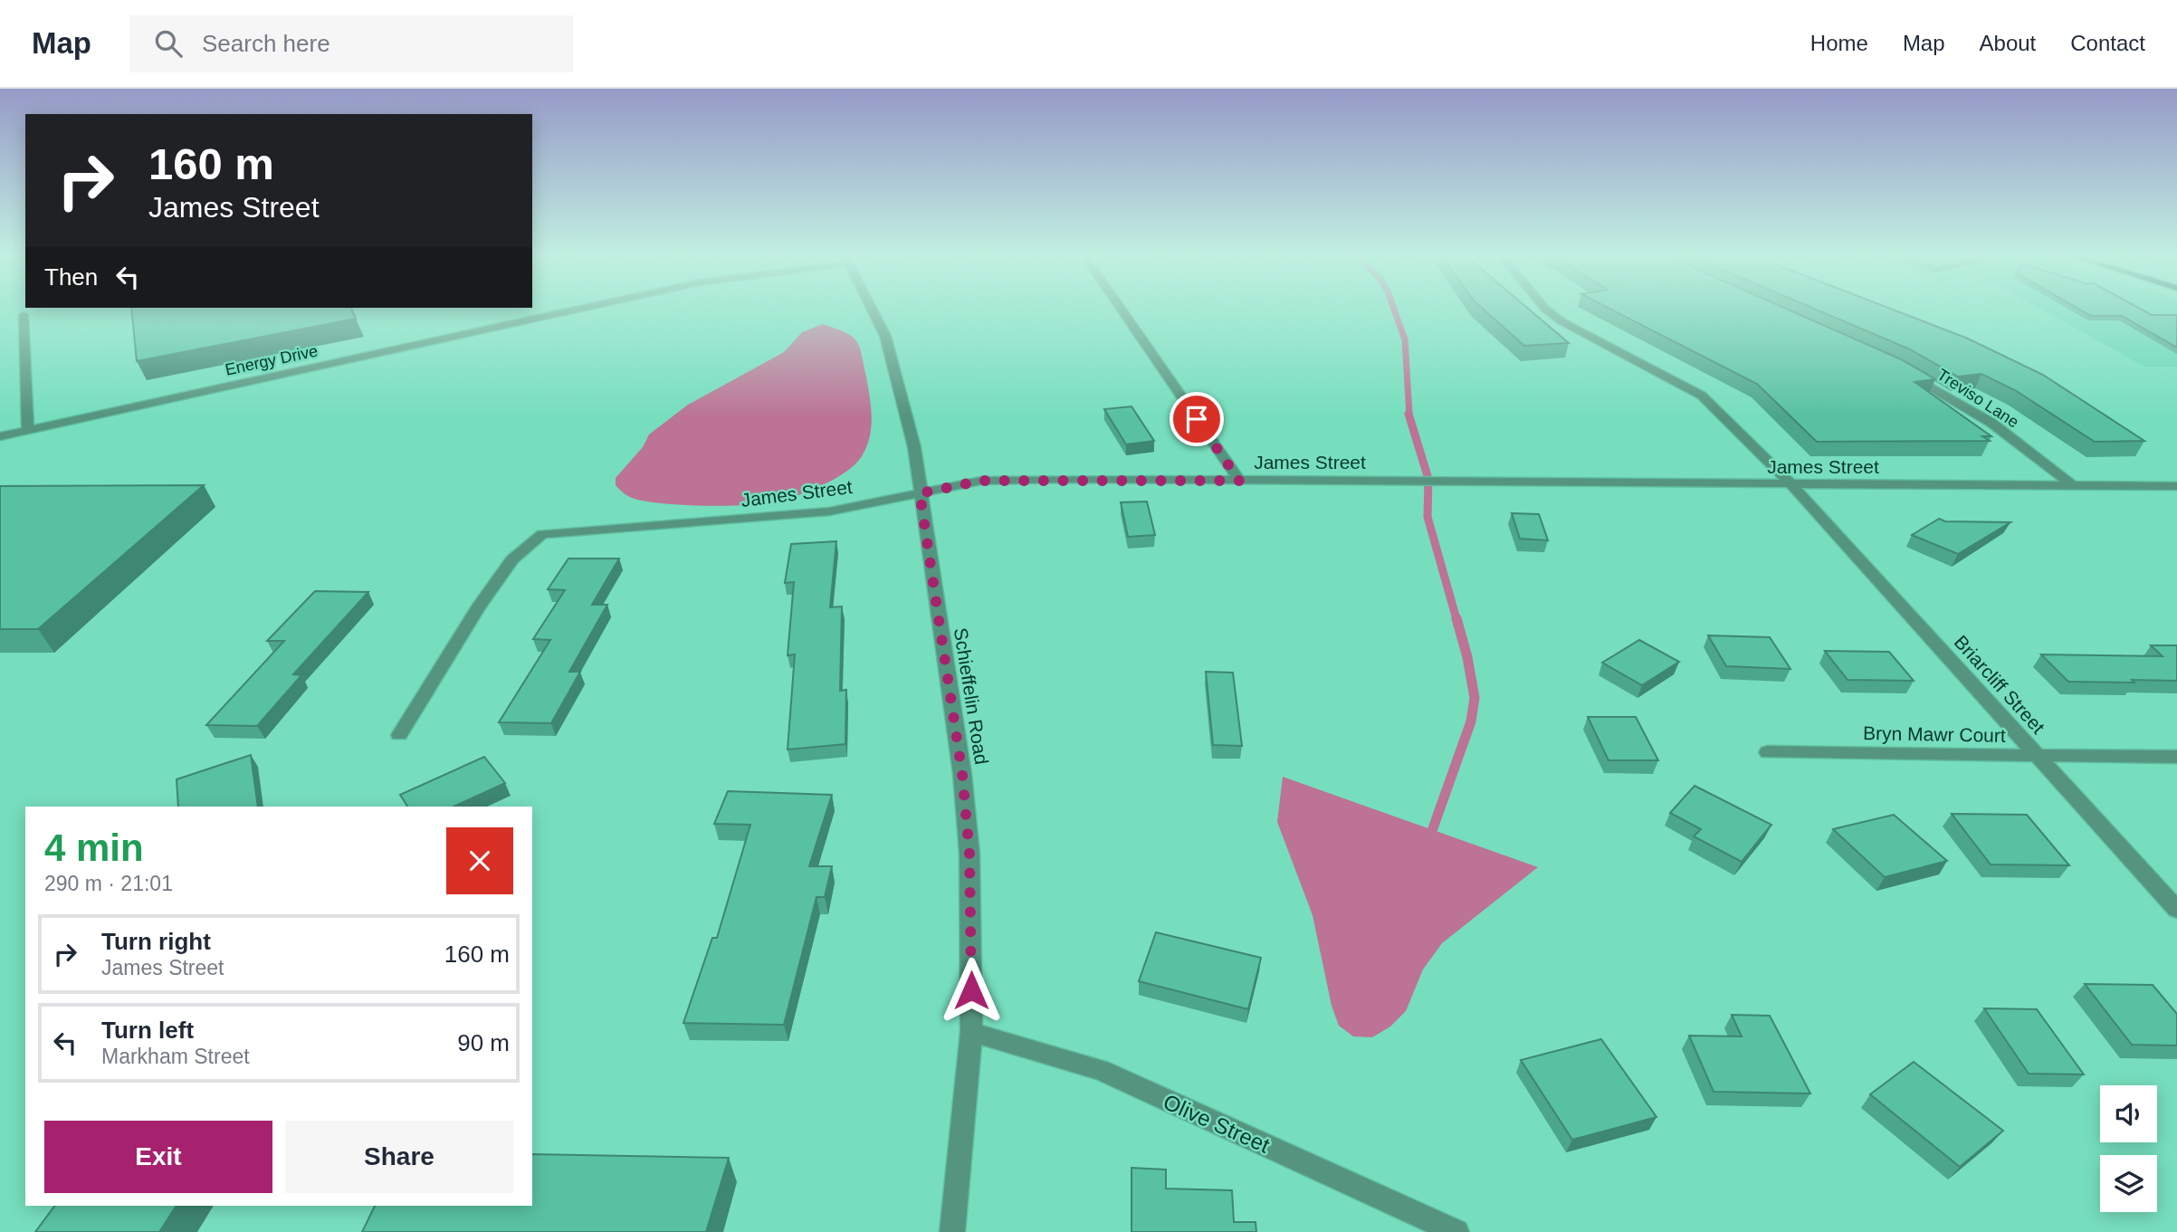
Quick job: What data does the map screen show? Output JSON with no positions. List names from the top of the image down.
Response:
{
  "streets": {
    "street": [
      "Energy Drive",
      "Treviso Lane",
      "James Street",
      "Briarcliff Street",
      "Schieffelin Road",
      "Bryn Mawr Court",
      "Olive Street"
    ]
  },
  "crossings": [
    ["Treviso Lane", "James Street"],
    ["James Street", "Briarcliff Street"],
    ["James Street", "Schieffelin Road"],
    ["Briarcliff Street", "Bryn Mawr Court"],
    ["Schieffelin Road", "Olive Street"]
  ],
  "page": {
    "header": "Map",
    "search": "Search here",
    "nav": [
      "Home",
      "Map",
      "About",
      "Contact"
    ],
    "turn": ["160 m", "James Street"],
    "then": "Then",
    "heading": ["4 min", "290 m · 21:01"],
    "list": [
      {
        "name": "Turn right",
        "note": "James Street",
        "value": "160 m"
      },
      {
        "name": "Turn left",
        "note": "Markham Street",
        "value": "90 m"
      }
    ],
    "buttons": ["Exit", "Share"]
  }
}
